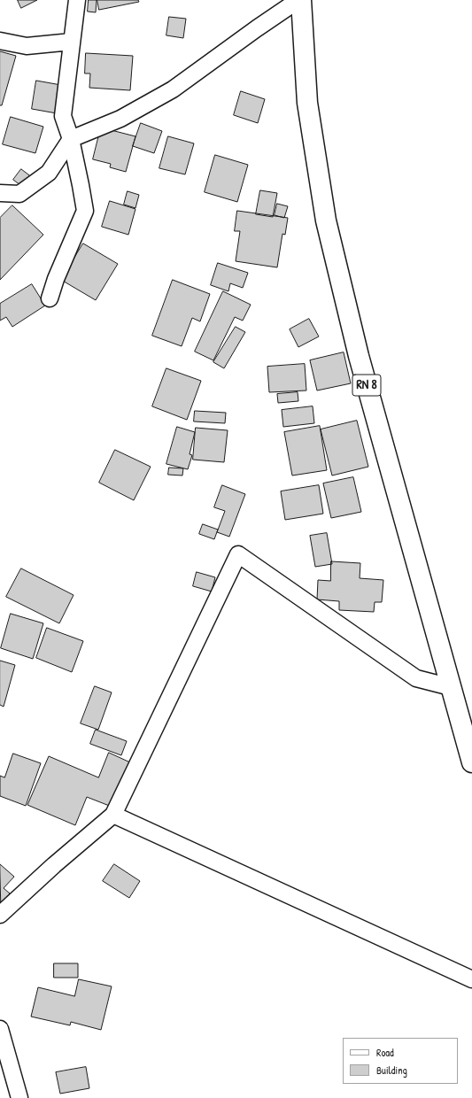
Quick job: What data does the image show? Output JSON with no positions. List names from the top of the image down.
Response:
{
  "streets": {
    "main road": ["RN 8"]
  },
  "legend": ["Road", "Building"]
}
